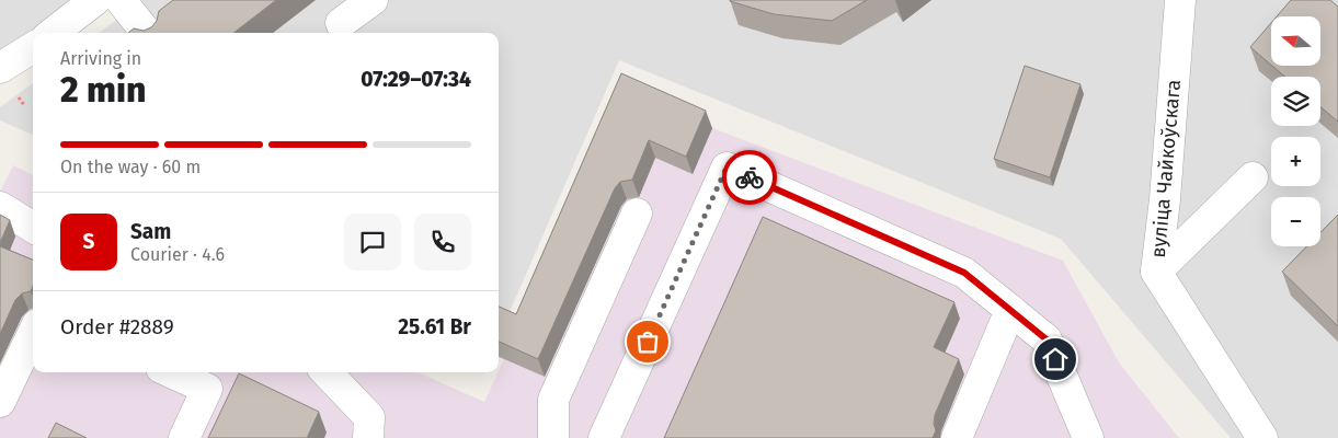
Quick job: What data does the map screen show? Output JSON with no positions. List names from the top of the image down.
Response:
{
  "streets": {
    "street": ["вуліца Чайкоўскага"]
  },
  "north": "left",
  "page": {
    "map_buttons": ["+", "−"],
    "heading": ["2 min", "Arriving in", "07:29–07:34"],
    "panel": [
      "Sam",
      "Courier · 4.6",
      "Order #2889",
      "25.61 Br"
    ],
    "bar": "On the way · 60 m",
    "round": "S"
  }
}
